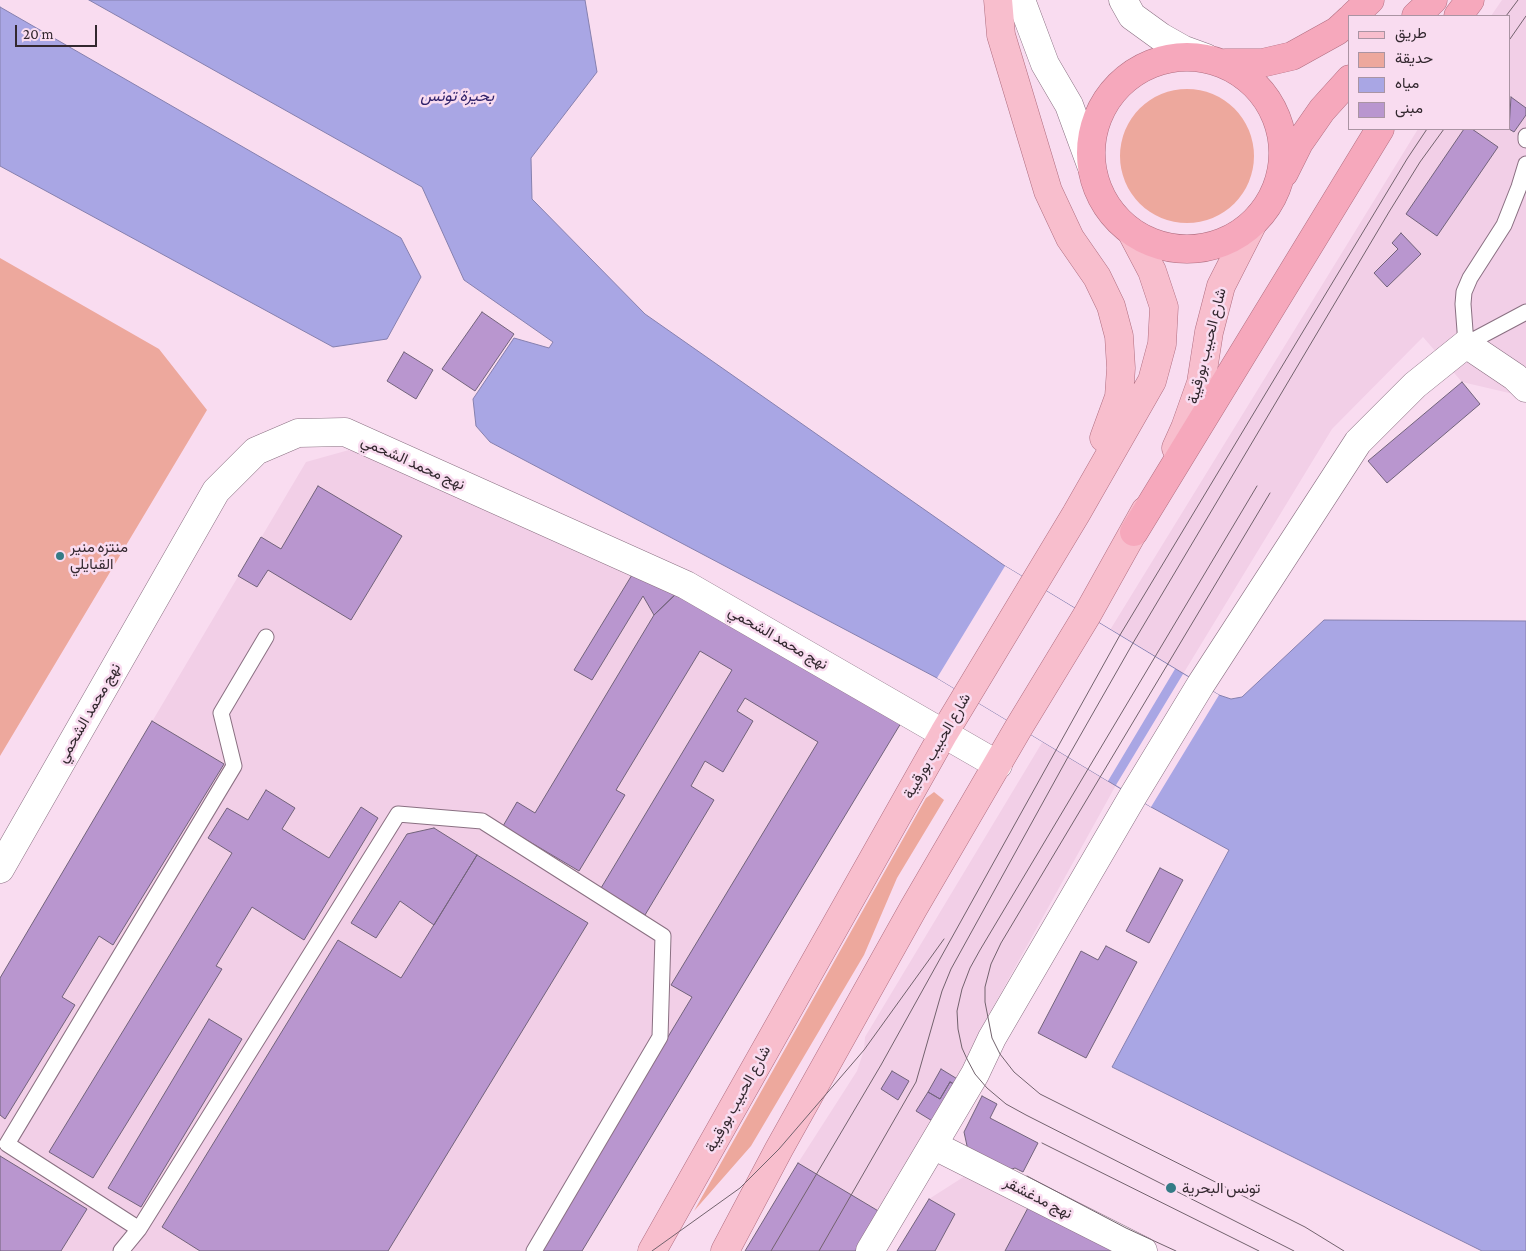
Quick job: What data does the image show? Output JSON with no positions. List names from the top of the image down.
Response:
{
  "streets": {
    "main road": ["شارع الحبيب بورقيبة"],
    "street": ["نهج محمد الشحمي", "نهج مدغشقر"]
  },
  "crossings": [
    ["شارع الحبيب بورقيبة", "نهج محمد الشحمي"]
  ],
  "water": ["بحيرة تونس"],
  "places": ["منتزه منير القبايلي", "تونس البحرية"],
  "legend": [
    "طريق",
    "حديقة",
    "مياه",
    "مبنى"
  ],
  "scale_bar": "20 m"
}
